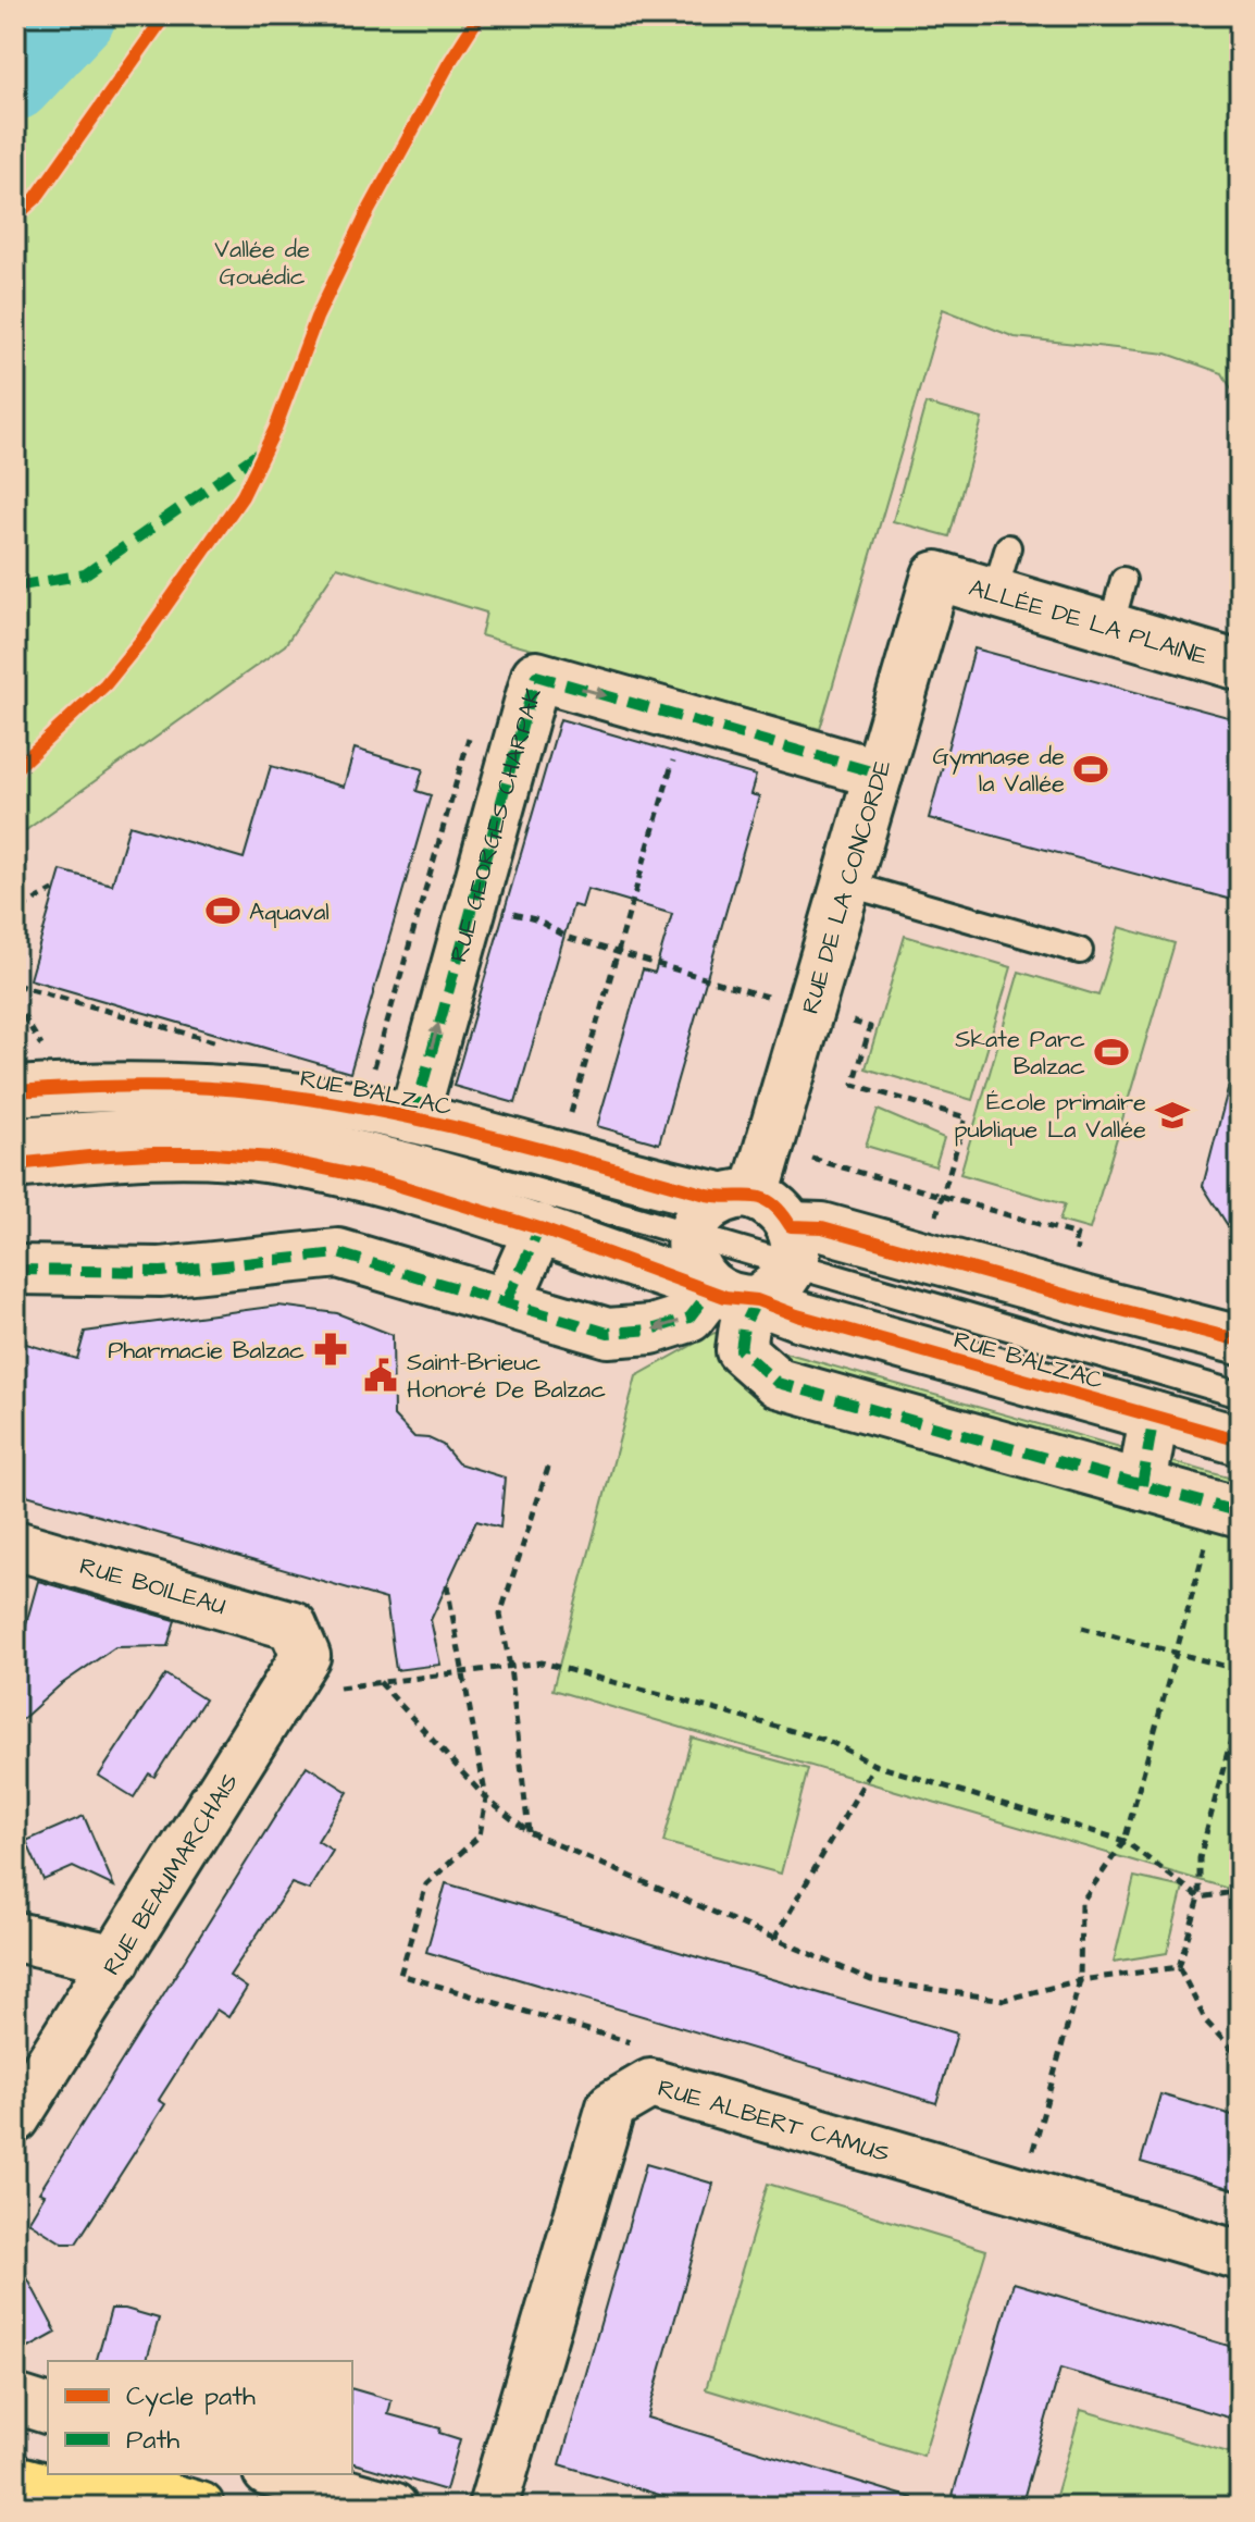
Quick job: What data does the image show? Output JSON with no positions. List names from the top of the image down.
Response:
{
  "streets": {
    "street": [
      "ALLÉE DE LA PLAINE",
      "RUE GEORGES CHARPAK",
      "RUE DE LA CONCORDE",
      "RUE BALZAC",
      "RUE BOILEAU",
      "RUE BEAUMARCHAIS",
      "RUE ALBERT CAMUS"
    ]
  },
  "crossings": [
    ["ALLÉE DE LA PLAINE", "RUE DE LA CONCORDE"],
    ["RUE GEORGES CHARPAK", "RUE DE LA CONCORDE"],
    ["RUE GEORGES CHARPAK", "RUE BALZAC"],
    ["RUE DE LA CONCORDE", "RUE BALZAC"],
    ["RUE BOILEAU", "RUE BEAUMARCHAIS"]
  ],
  "parks": ["Vallée de Gouédic"],
  "places": {
    "sports": ["Gymnase de la Vallée", "Aquaval", "Skate Parc Balzac"],
    "school or university": ["École primaire publique La Vallée"],
    "pharmacy": ["Pharmacie Balzac"],
    "public building": ["Saint-Brieuc Honoré De Balzac"]
  },
  "legend": ["Cycle path", "Path"]
}
